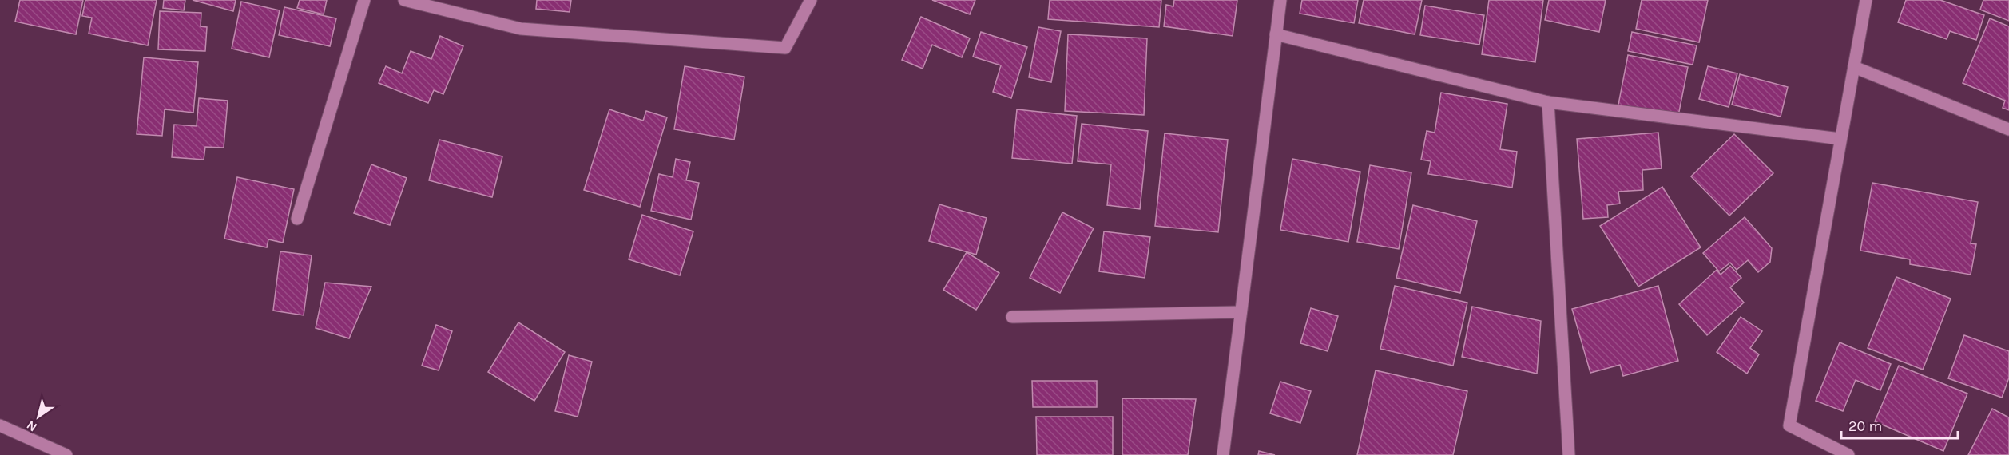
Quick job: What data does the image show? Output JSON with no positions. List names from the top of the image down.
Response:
{
  "scale_bar": "20 m",
  "north": "bottom left"
}
